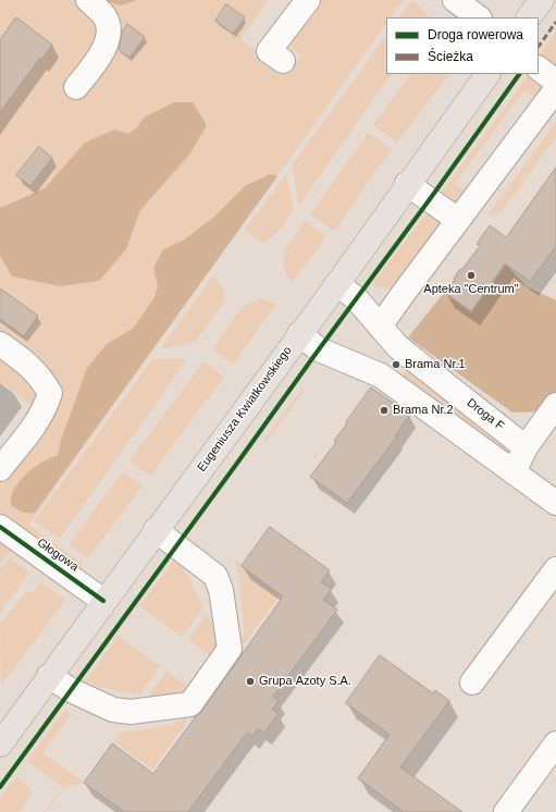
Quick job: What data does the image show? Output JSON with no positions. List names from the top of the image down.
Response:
{
  "streets": {
    "main road": ["Eugeniusza Kwiatkowskiego"],
    "street": ["Droga F", "Głogowa"]
  },
  "crossings": [
    ["Eugeniusza Kwiatkowskiego", "Droga F"],
    ["Eugeniusza Kwiatkowskiego", "Głogowa"]
  ],
  "places": [
    "Apteka \"Centrum\"",
    "Brama Nr.1",
    "Brama Nr.2",
    "Grupa Azoty S.A."
  ],
  "legend": ["Droga rowerowa", "Ścieżka"]
}
